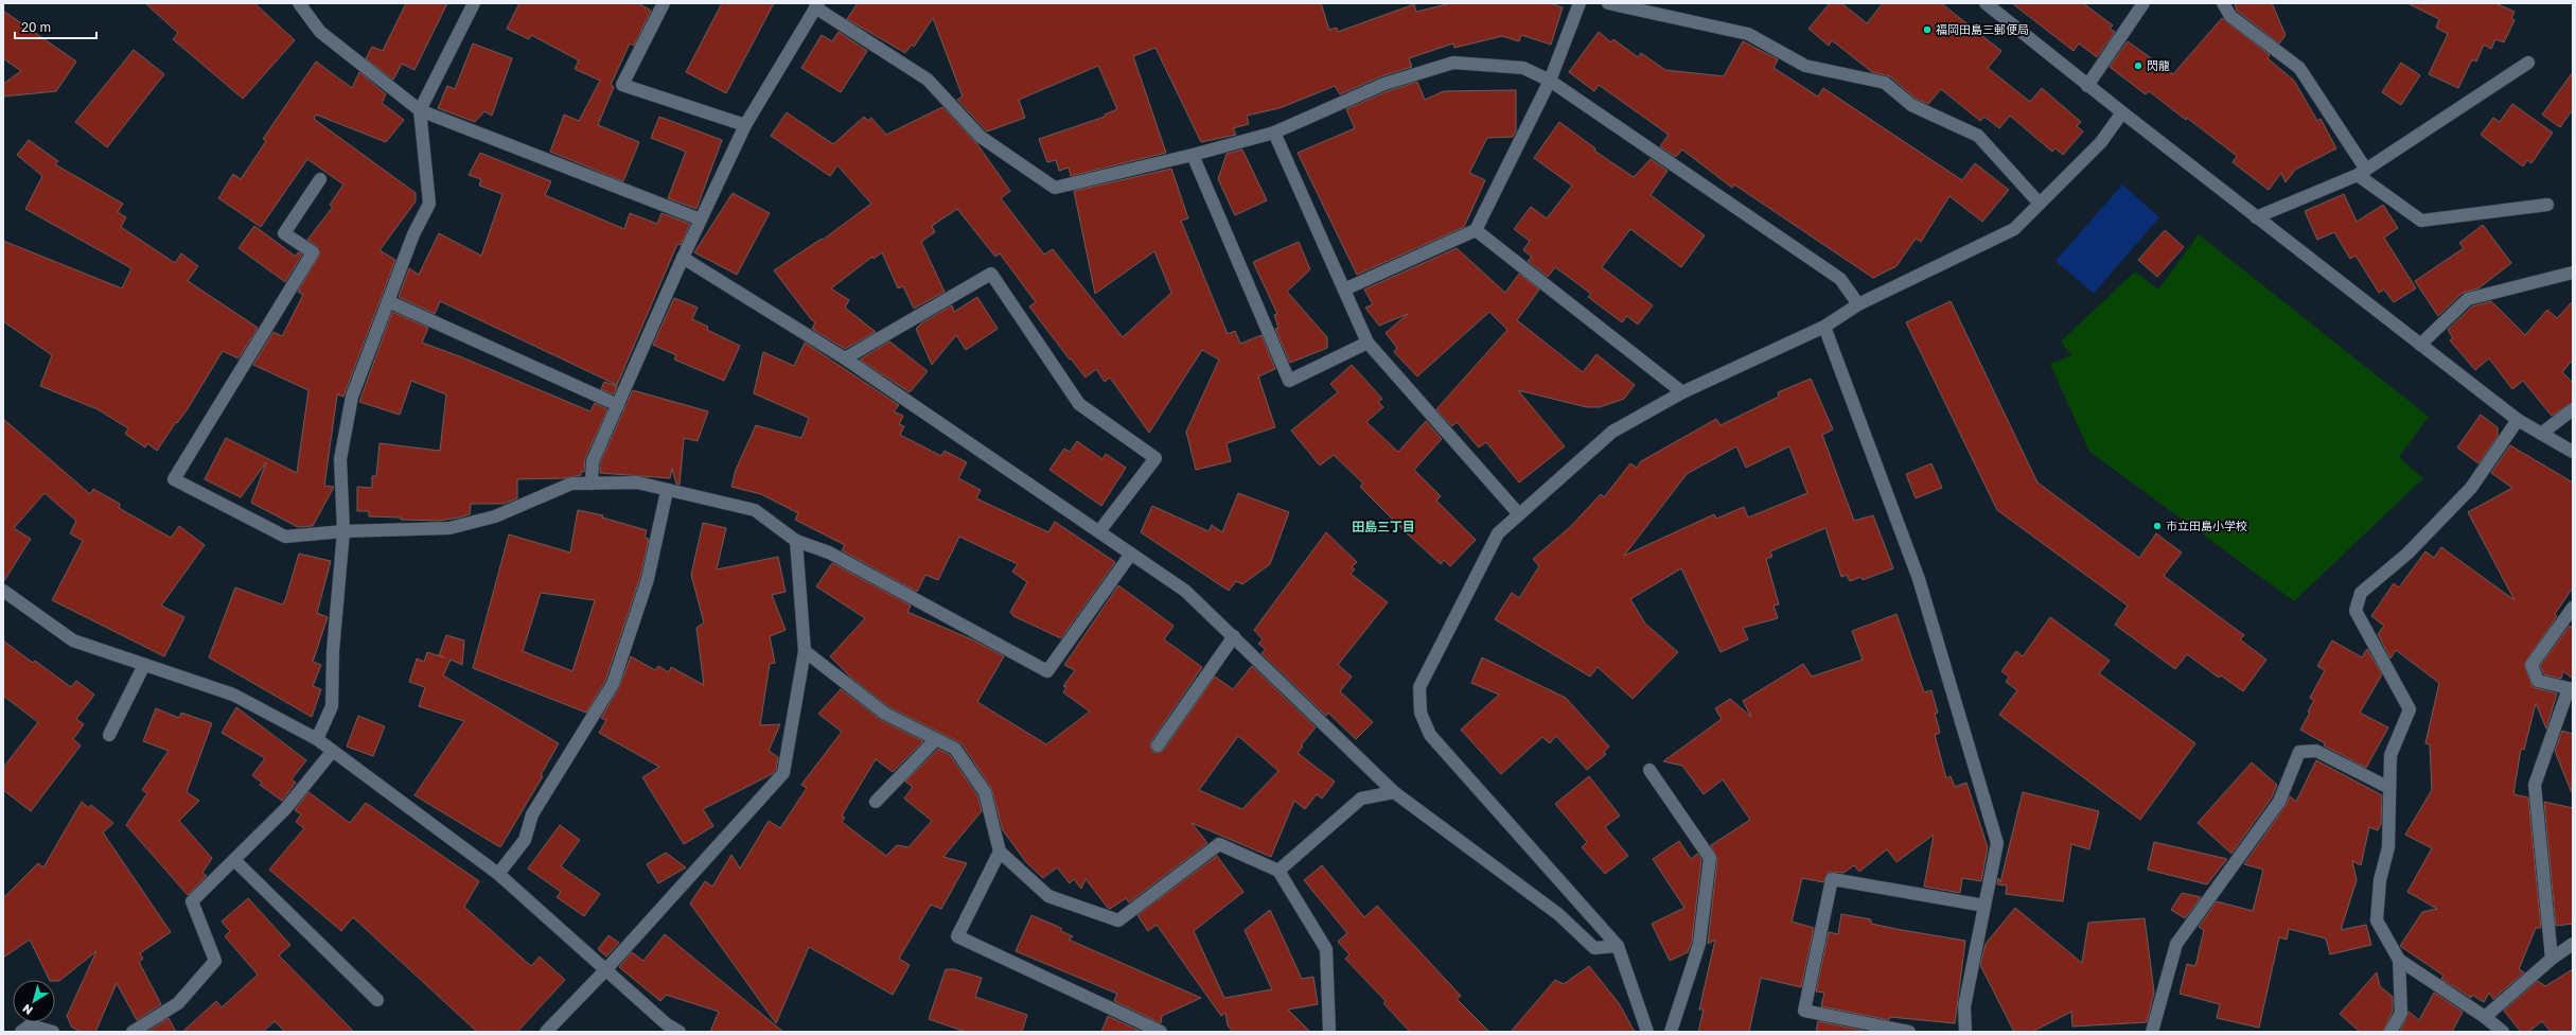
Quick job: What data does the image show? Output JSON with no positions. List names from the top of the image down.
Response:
{
  "districts": ["田島三丁目"],
  "places": ["福岡田島三郵便局", "閃龍", "市立田島小学校"],
  "scale_bar": "20 m",
  "north": "bottom left"
}
